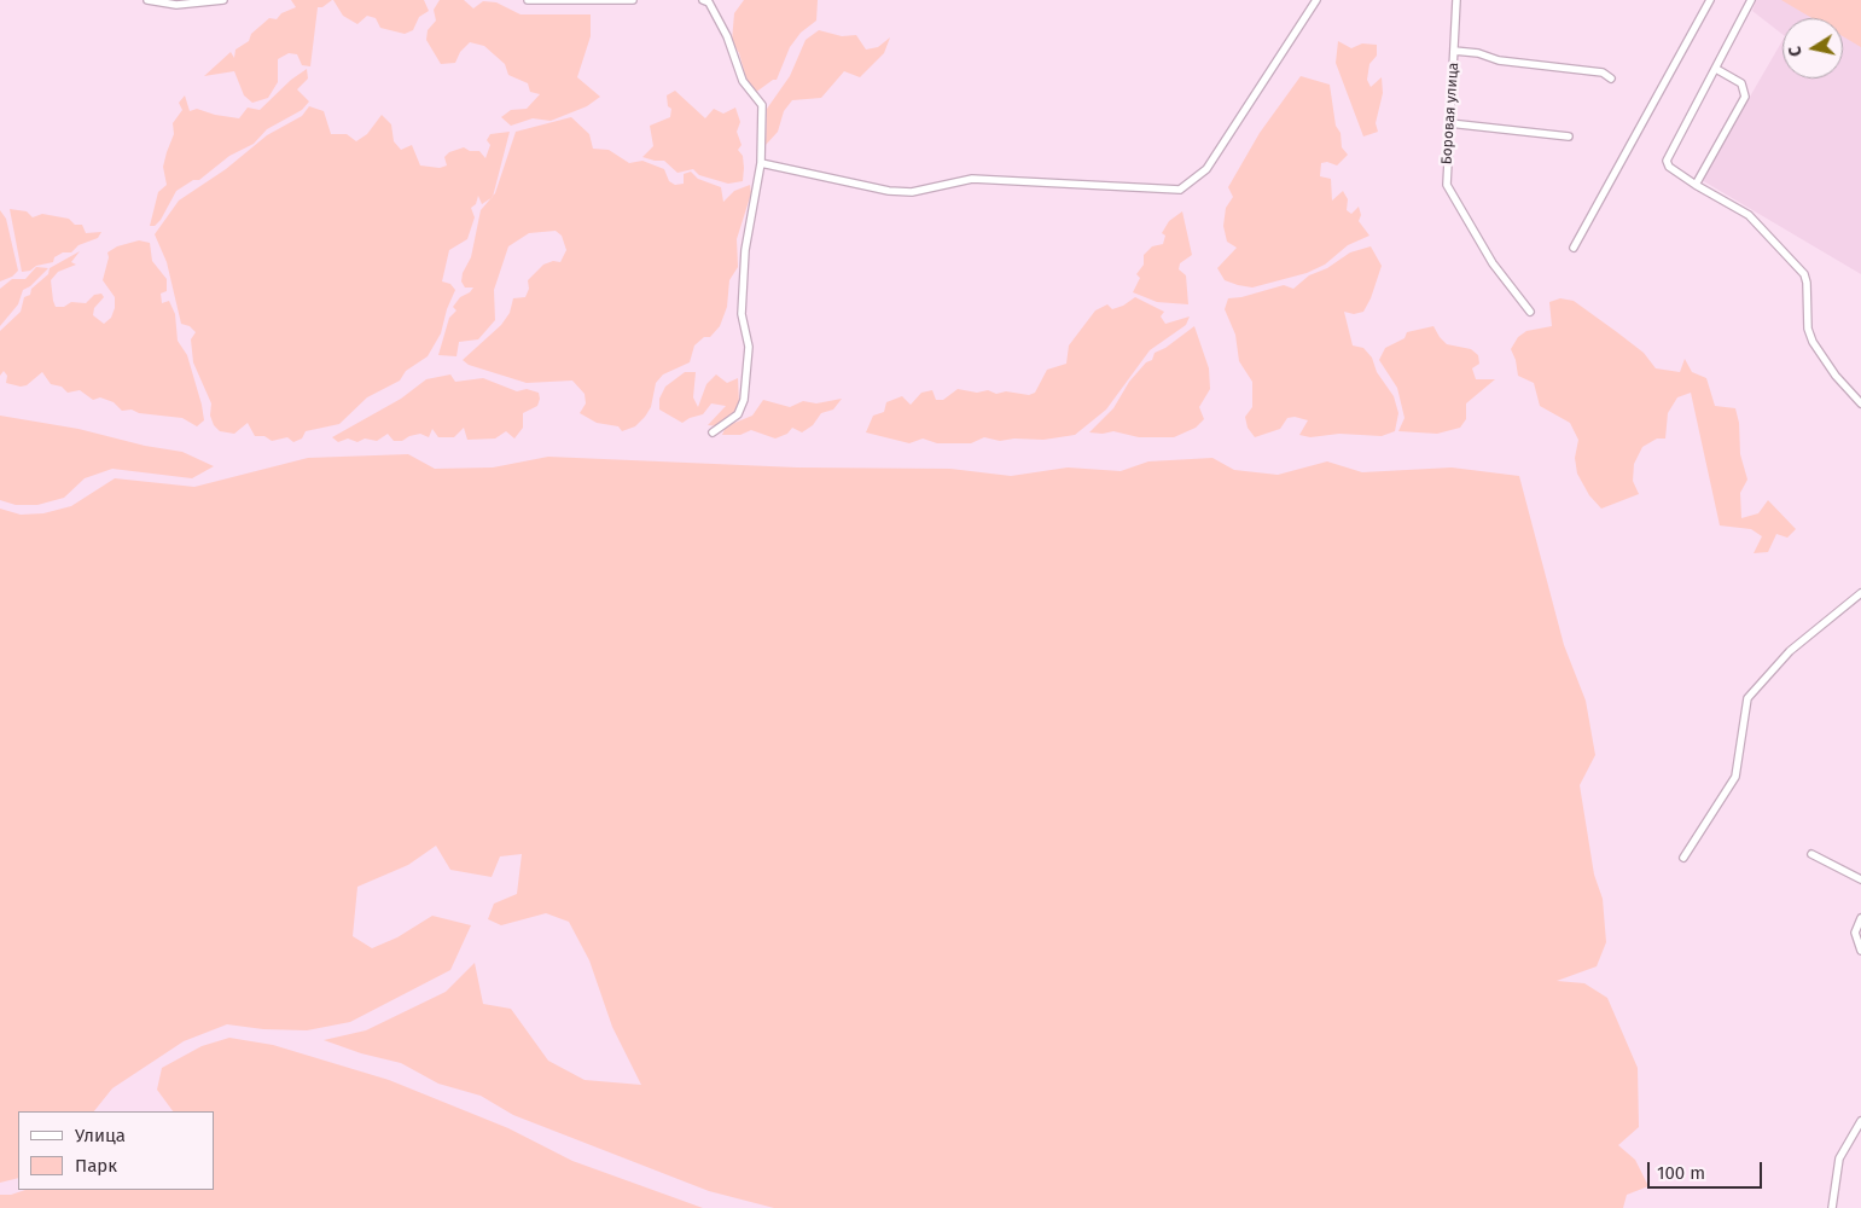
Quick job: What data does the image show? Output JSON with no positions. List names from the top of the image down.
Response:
{
  "streets": {
    "street": ["Боровая улица"]
  },
  "legend": ["Улица", "Парк"],
  "scale_bar": "100 m",
  "north": "left"
}
